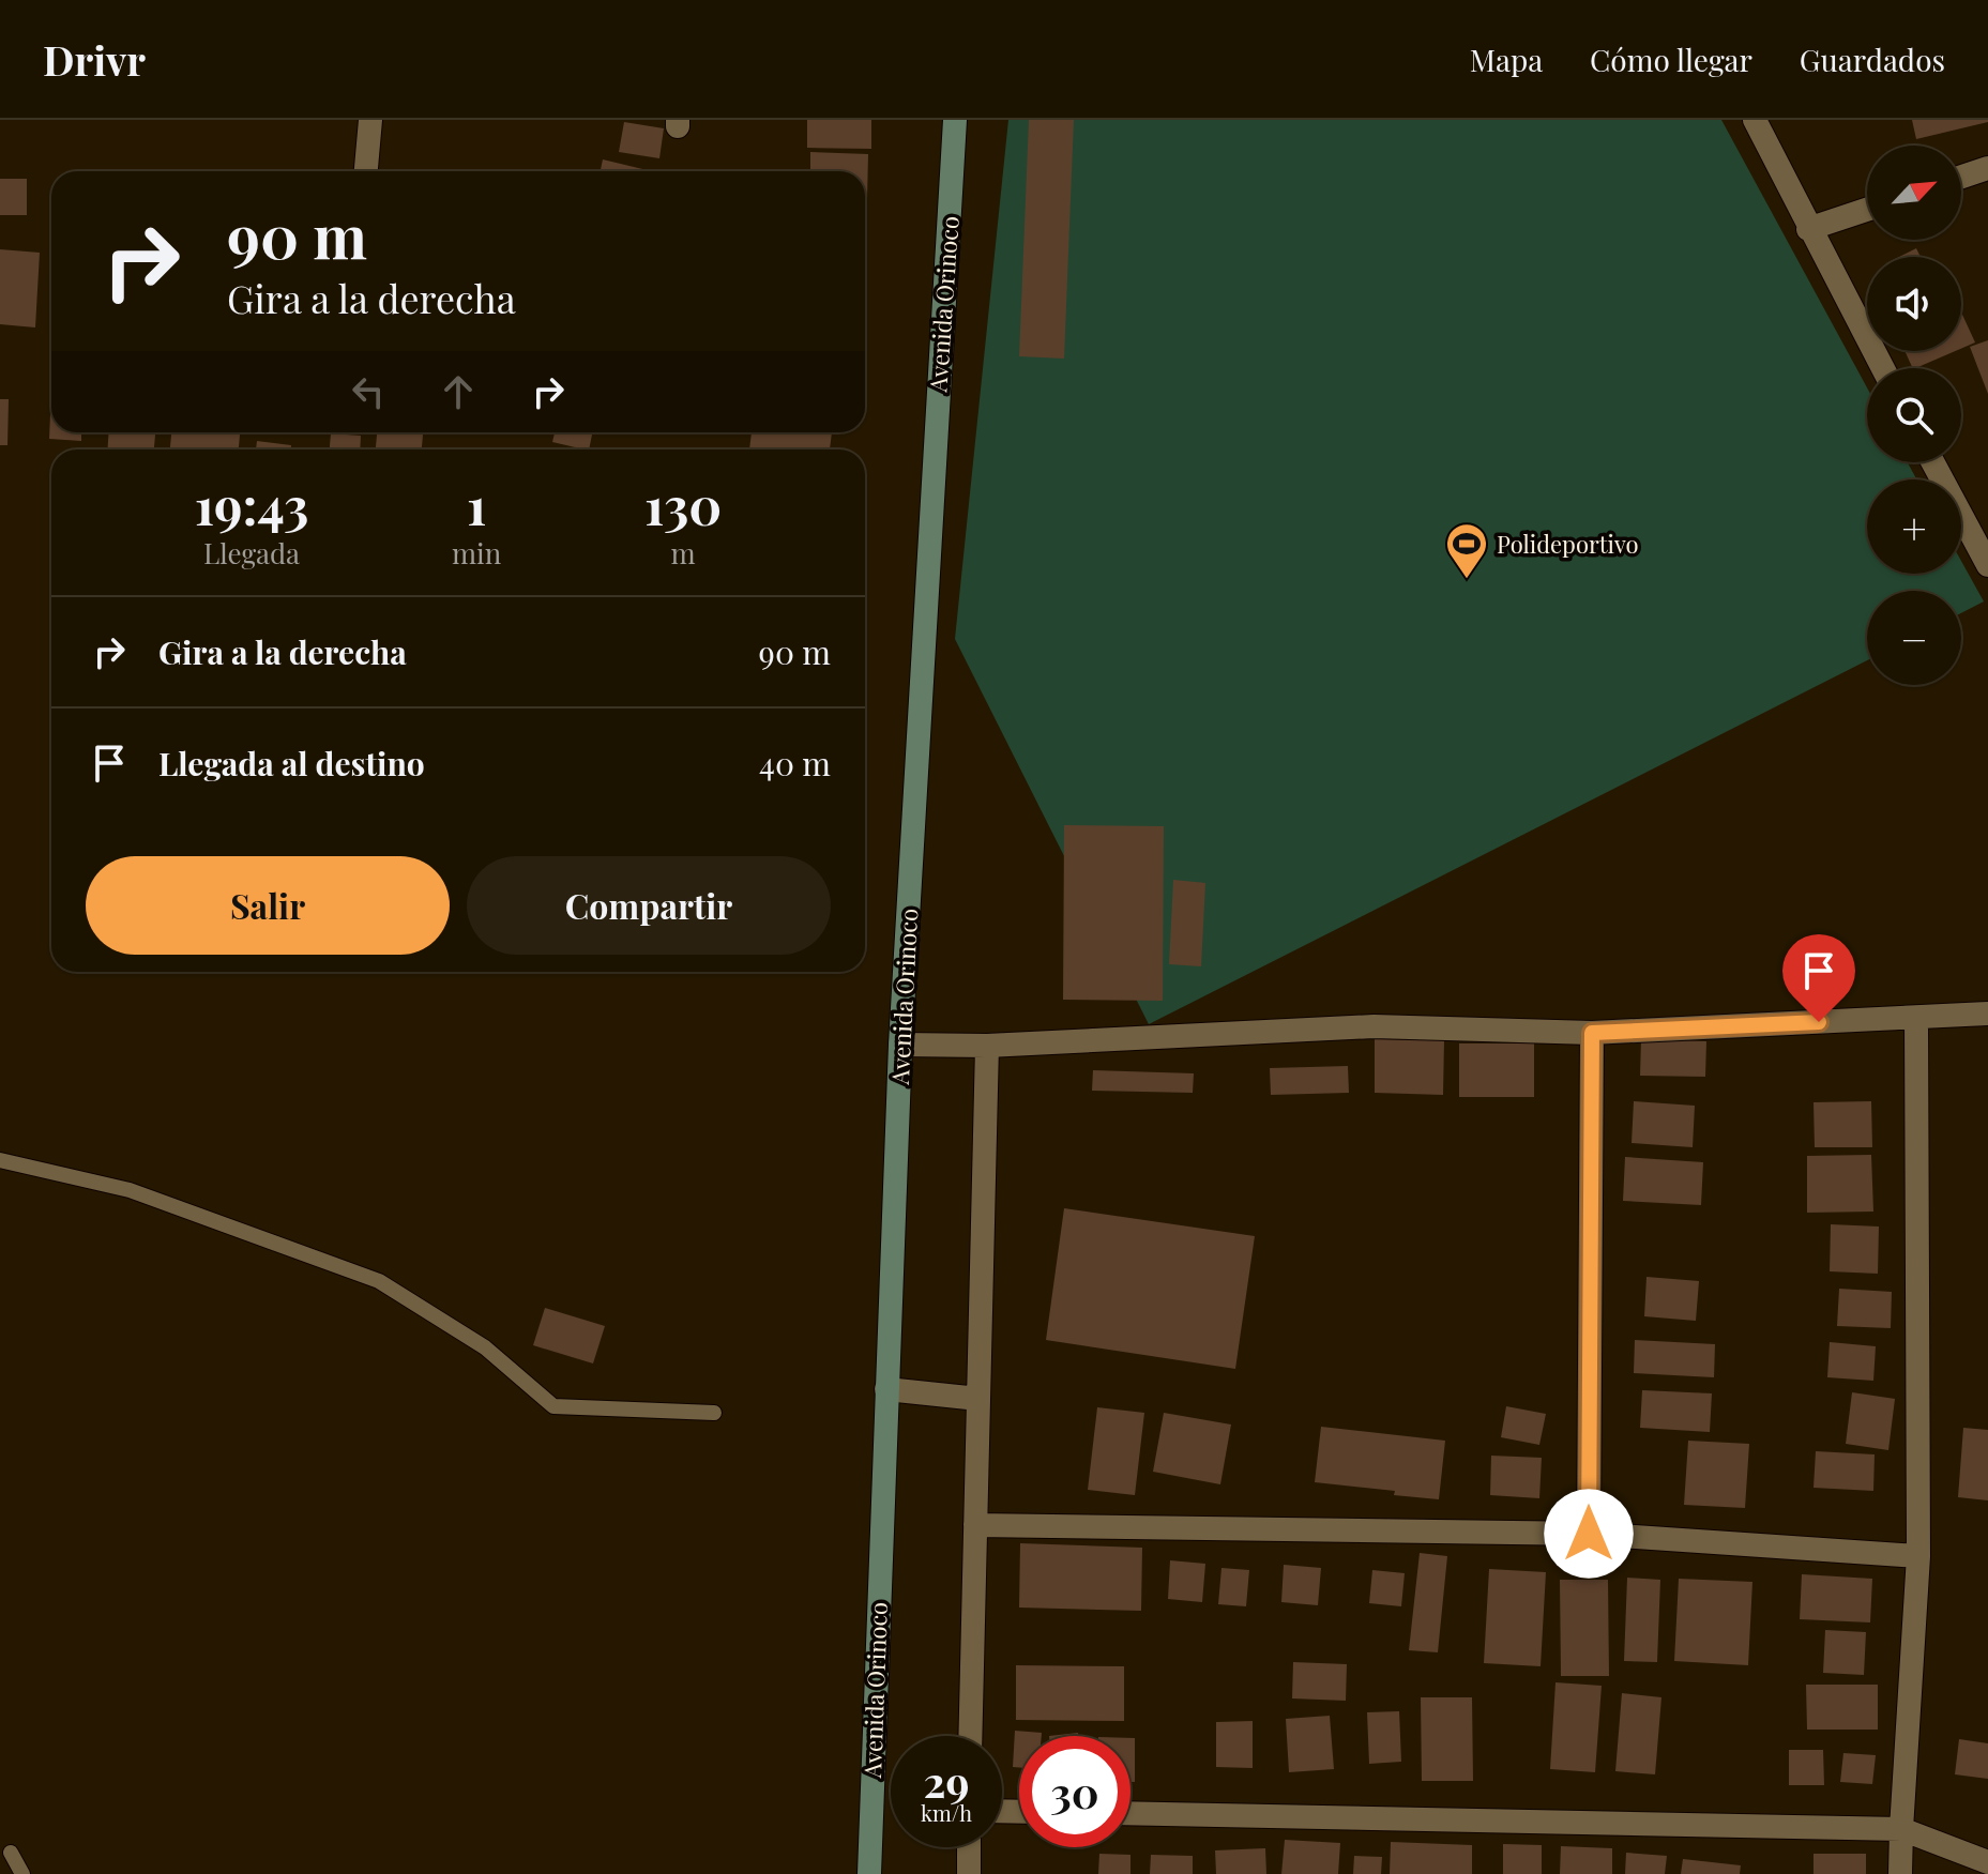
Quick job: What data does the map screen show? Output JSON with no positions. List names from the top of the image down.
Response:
{
  "streets": {
    "main road": ["Avenida Orinoco"]
  },
  "places": {
    "sports": ["Polideportivo"]
  },
  "north": "top right",
  "page": {
    "header": "Drivr",
    "nav": ["Mapa", "Cómo llegar", "Guardados"],
    "map_buttons": ["+", "−"],
    "turn": ["90 m", "Gira a la derecha"],
    "eta": [
      "19:43",
      "Llegada",
      "1",
      "min",
      "130",
      "m"
    ],
    "list": [
      {
        "name": "Gira a la derecha",
        "value": "90 m"
      },
      {
        "name": "Llegada al destino",
        "value": "40 m"
      }
    ],
    "buttons": ["Salir", "Compartir"],
    "speed": "29 km/h",
    "limit": "30"
  }
}
